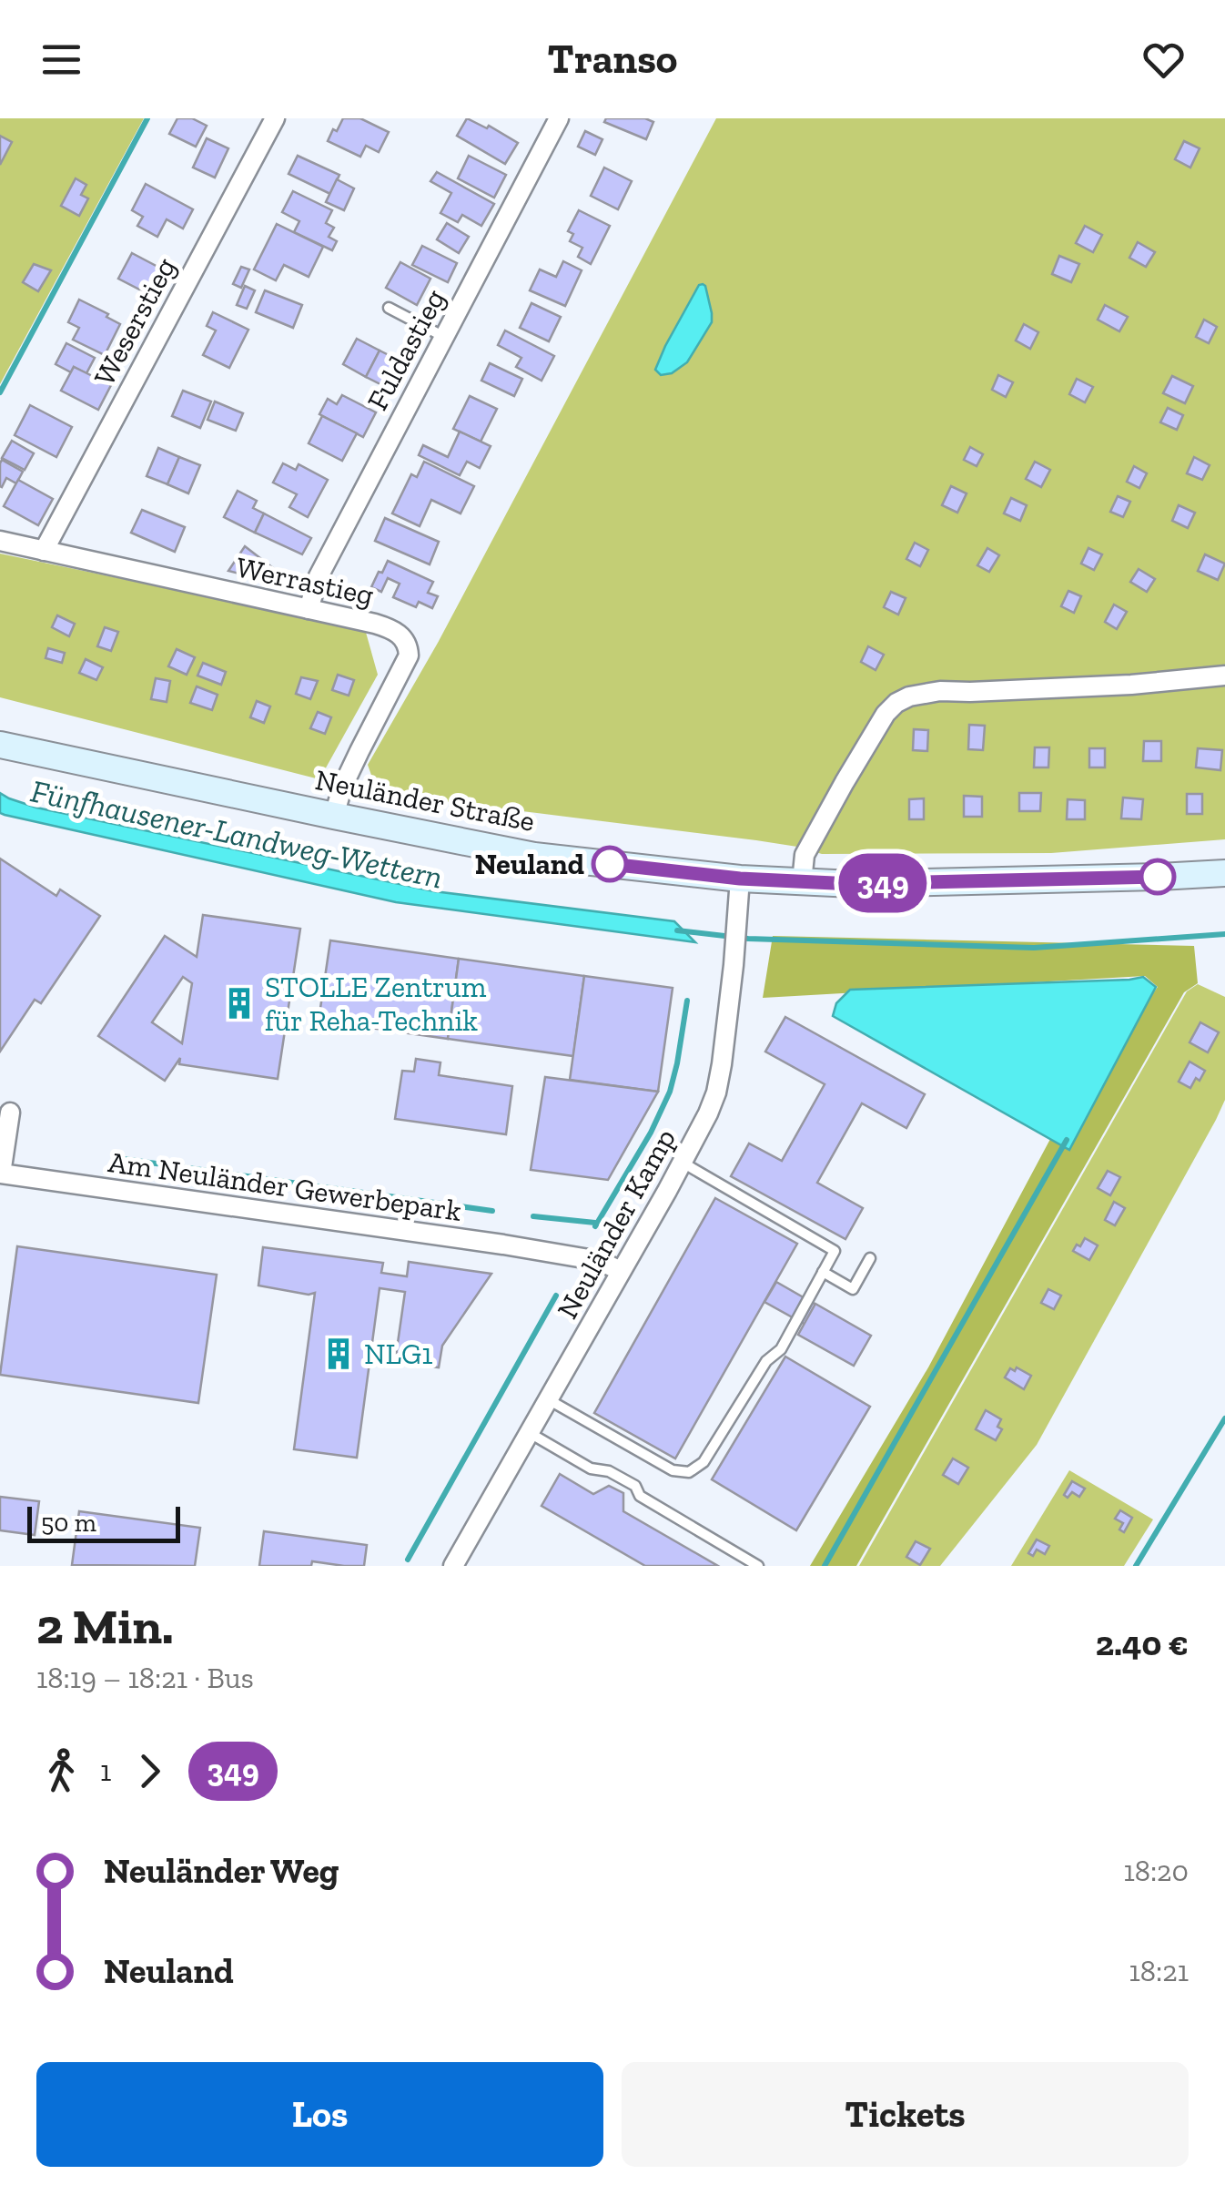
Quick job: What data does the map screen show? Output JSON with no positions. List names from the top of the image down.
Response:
{
  "streets": {
    "main road": ["Neuländer Straße"],
    "street": [
      "Weserstieg",
      "Fuldastieg",
      "Werrastieg",
      "Am Neuländer Gewerbepark",
      "Neuländer Kamp"
    ]
  },
  "crossings": [
    ["Weserstieg", "Werrastieg"],
    ["Fuldastieg", "Werrastieg"],
    ["Werrastieg", "Neuländer Straße"],
    ["Neuländer Straße", "Neuländer Kamp"],
    ["Am Neuländer Gewerbepark", "Neuländer Kamp"]
  ],
  "water": ["Fünfhausener-Landweg-Wettern"],
  "places": {
    "other": ["Neuland"],
    "building": ["STOLLE Zentrum für Reha-Technik", "NLG1"]
  },
  "lines": ["bus line 349"],
  "scale_bar": "50 m",
  "page": {
    "header": "Transo",
    "on_map": "349",
    "scale": "50 m",
    "heading": ["2 Min.", "18:19 – 18:21 · Bus", "2.40 €"],
    "legs": ["1", "349"],
    "list": [
      {
        "name": "Neuländer Weg",
        "value": "18:20"
      },
      {
        "name": "Neuland",
        "value": "18:21"
      }
    ],
    "buttons": ["Los", "Tickets"]
  }
}
